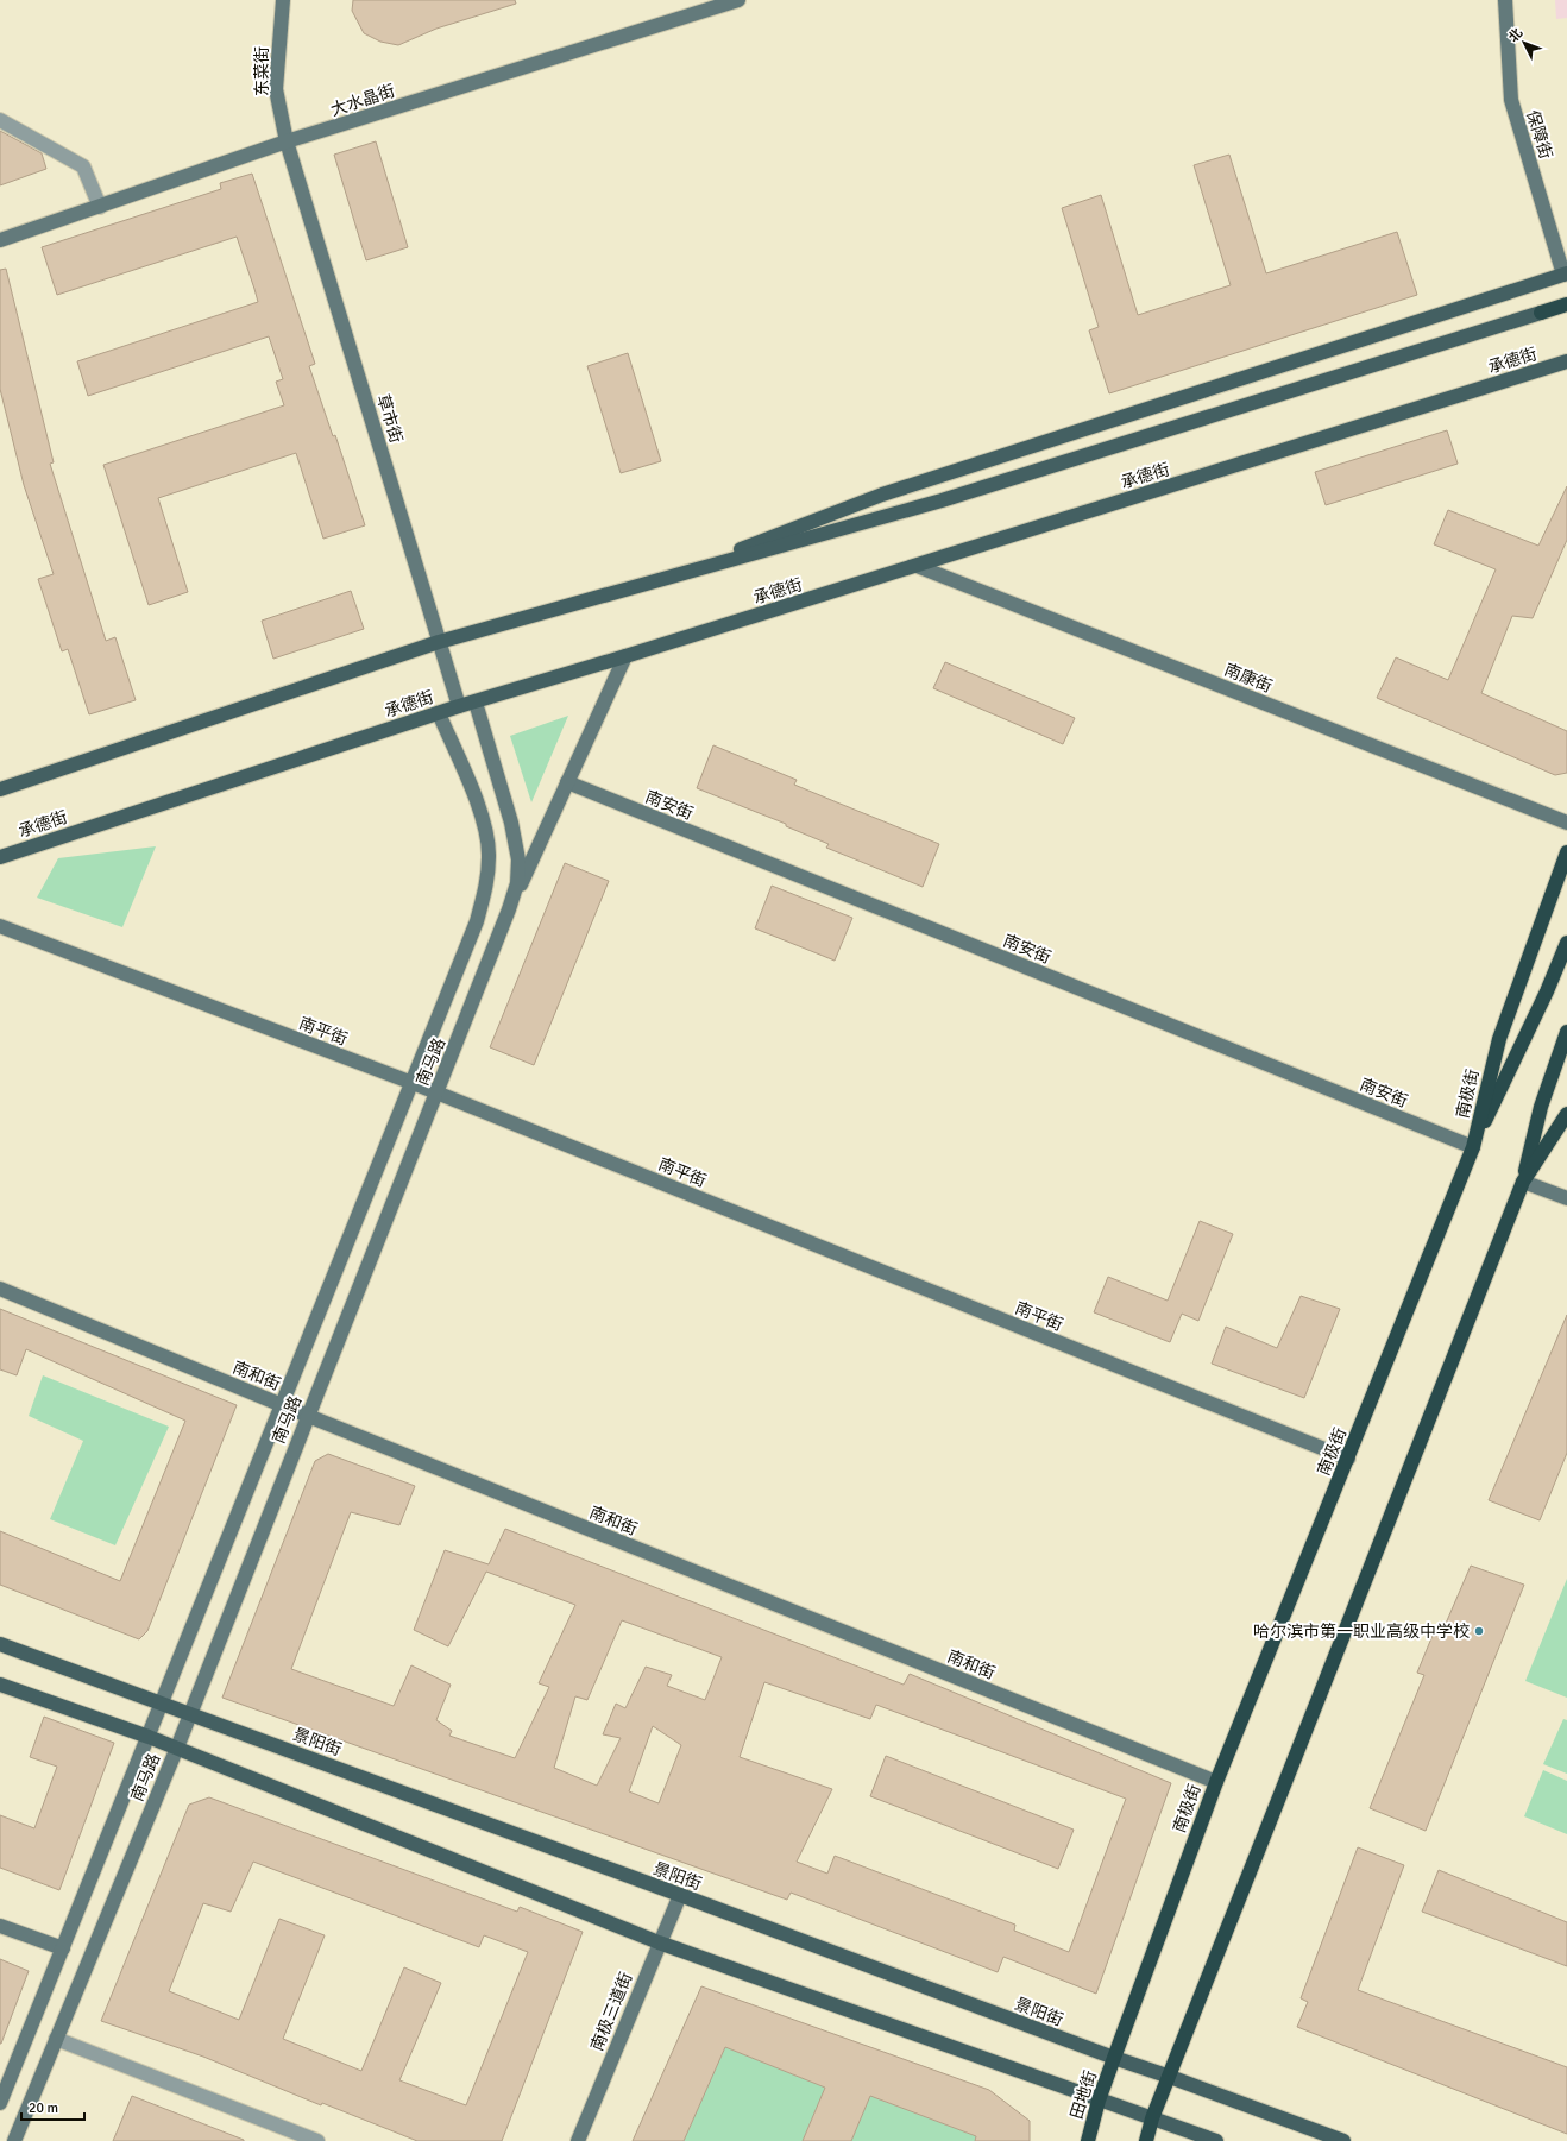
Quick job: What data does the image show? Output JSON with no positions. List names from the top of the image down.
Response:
{
  "streets": {
    "highway": ["南极街", "田地街"],
    "main road": ["承德街", "景阳街"],
    "street": [
      "东菜街",
      "大水晶街",
      "保障街",
      "草市街",
      "南康街",
      "南安街",
      "南平街",
      "南马路",
      "南和街",
      "南极三道街"
    ]
  },
  "crossings": [
    ["东菜街", "大水晶街"],
    ["东菜街", "草市街"],
    ["大水晶街", "草市街"],
    ["承德街", "草市街"],
    ["承德街", "南康街"],
    ["承德街", "南马路"],
    ["南安街", "南极街"],
    ["南平街", "南马路"],
    ["南平街", "南极街"],
    ["南马路", "南和街"],
    ["南马路", "景阳街"],
    ["南极街", "南和街"],
    ["南极街", "景阳街"],
    ["南极街", "田地街"],
    ["景阳街", "南极三道街"],
    ["景阳街", "田地街"]
  ],
  "places": ["哈尔滨市第一职业高级中学校"],
  "scale_bar": "20 m",
  "north": "top left"
}
